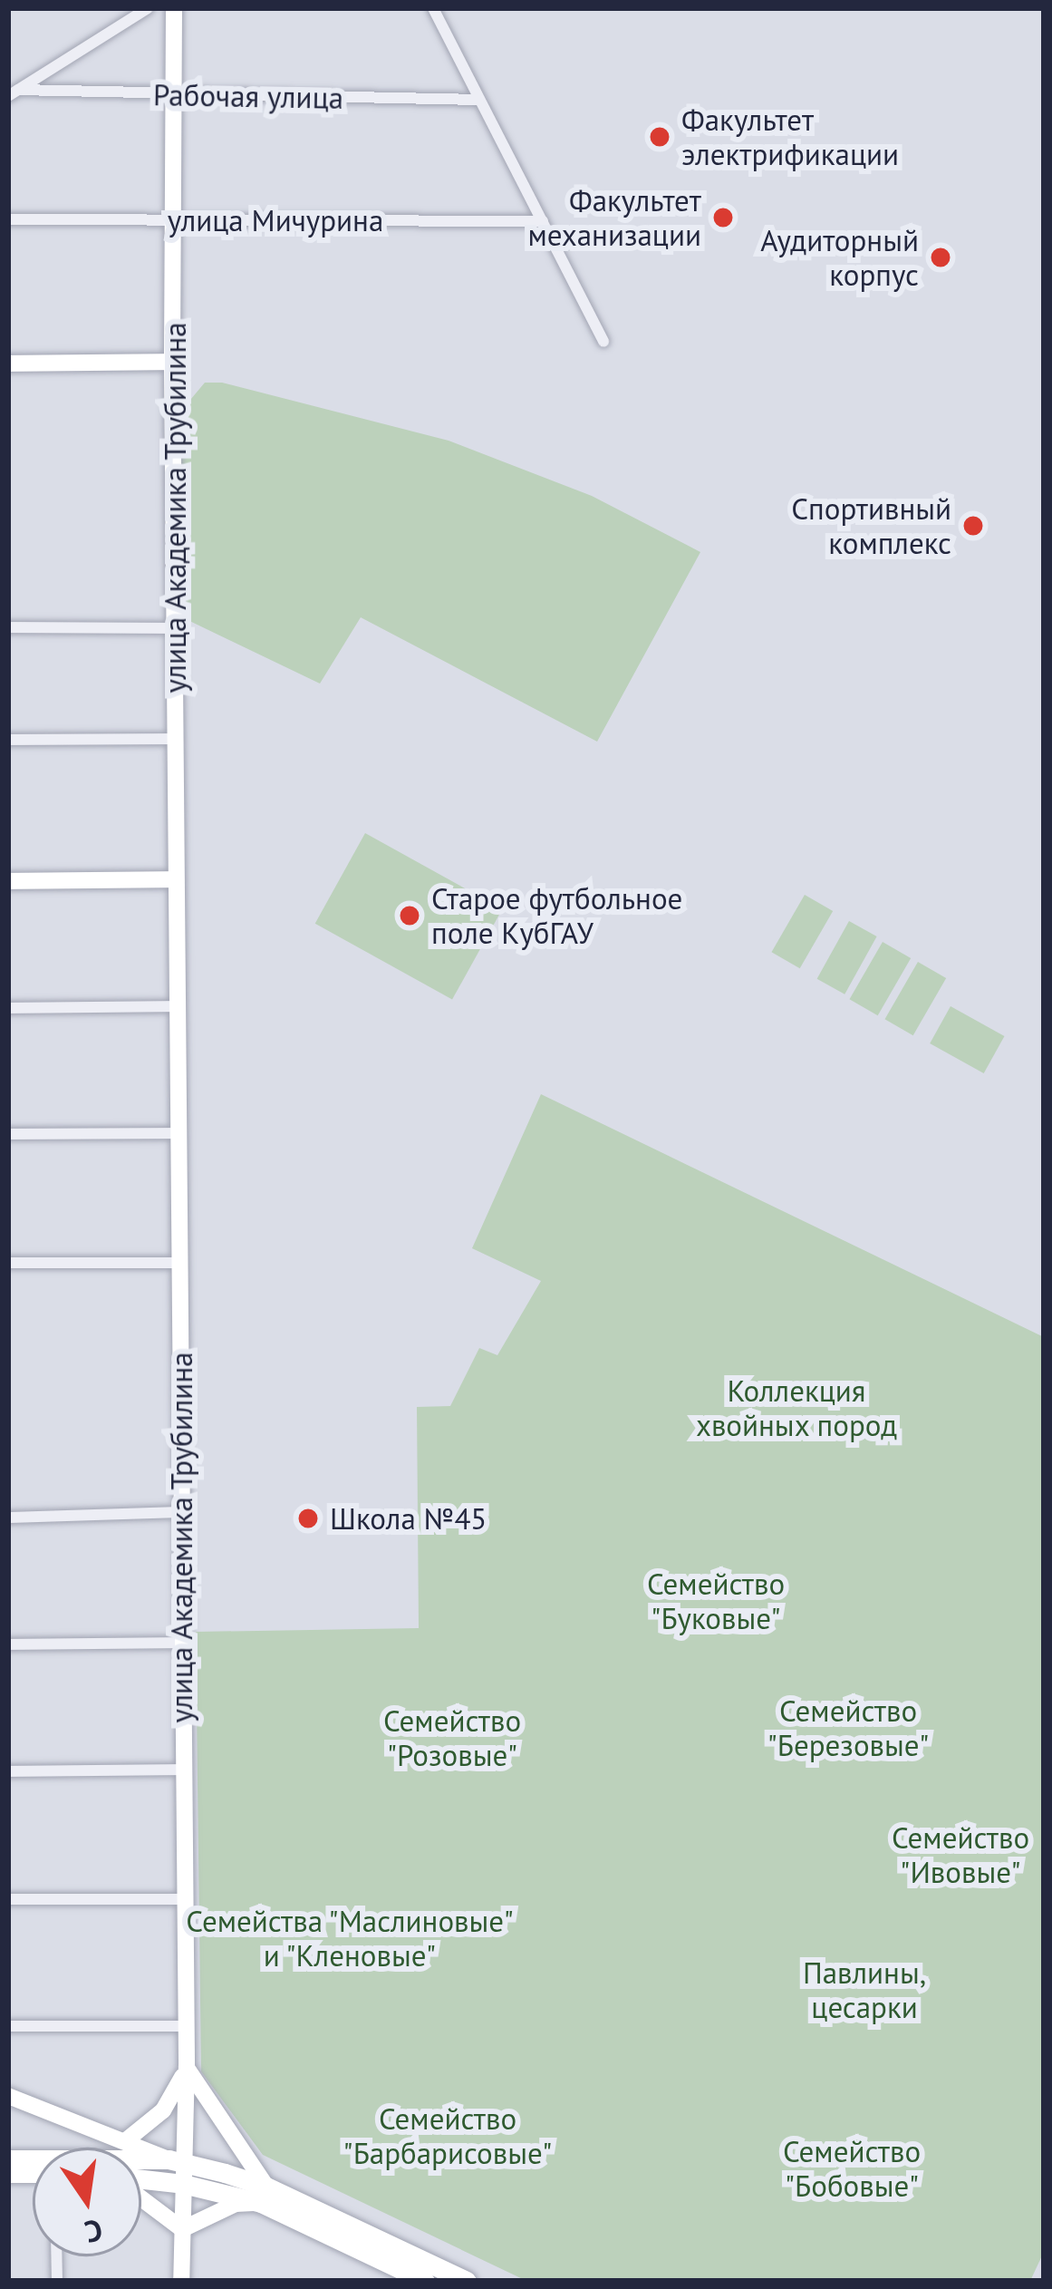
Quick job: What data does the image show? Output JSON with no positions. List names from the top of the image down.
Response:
{
  "streets": {
    "main road": ["улица Академика Трубилина"],
    "street": ["Рабочая улица", "улица Мичурина"]
  },
  "crossings": [
    ["Рабочая улица", "улица Академика Трубилина"],
    ["улица Мичурина", "улица Академика Трубилина"]
  ],
  "parks": [
    "Коллекция хвойных пород",
    "Семейство \"Буковые\"",
    "Семейство \"Березовые\"",
    "Семейство \"Розовые\"",
    "Семейство \"Ивовые\"",
    "Семейства \"Маслиновые\" и \"Кленовые\"",
    "Павлины, цесарки",
    "Семейство \"Барбарисовые\"",
    "Семейство \"Бобовые\""
  ],
  "places": [
    "Факультет электрификации",
    "Факультет механизации",
    "Аудиторный корпус",
    "Спортивный комплекс",
    "Старое футбольное поле КубГАУ",
    "Школа №45"
  ],
  "north": "bottom"
}
